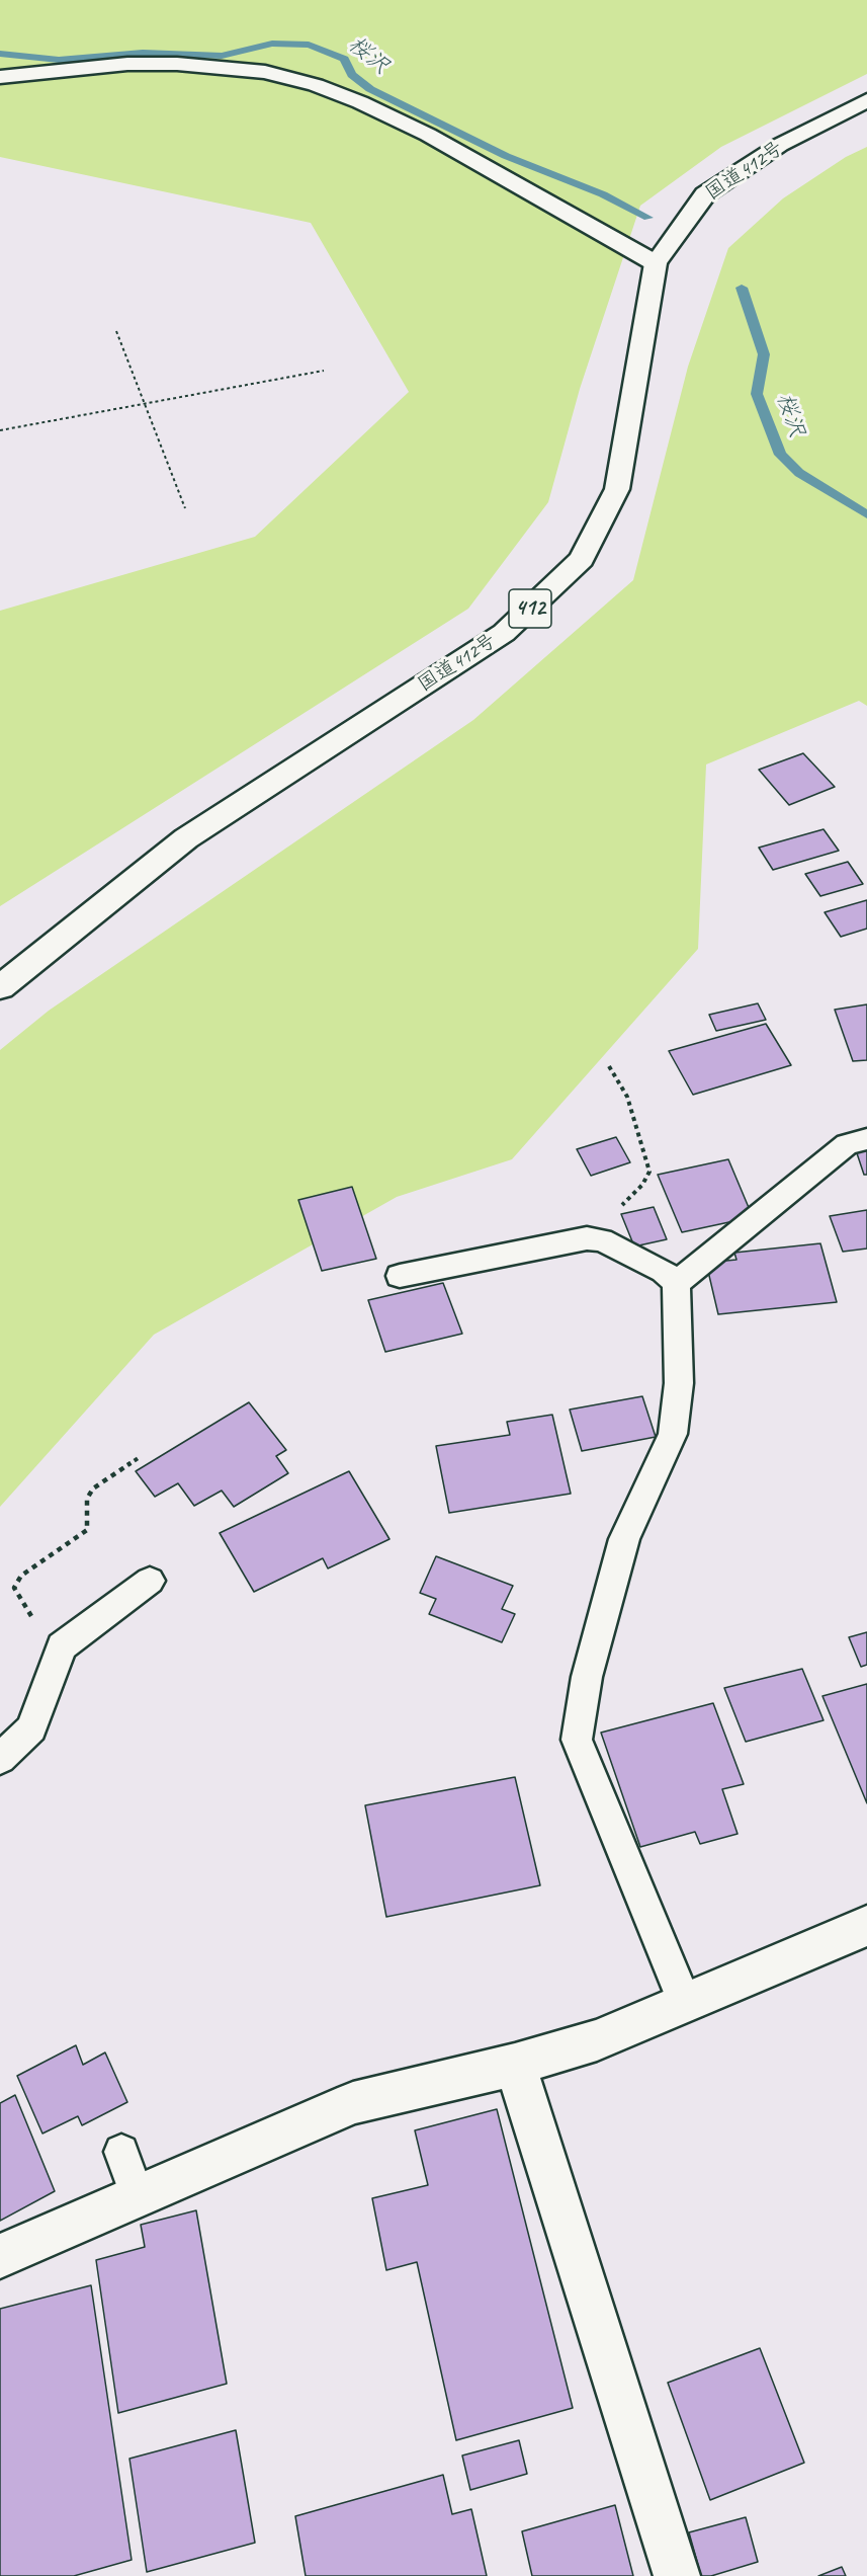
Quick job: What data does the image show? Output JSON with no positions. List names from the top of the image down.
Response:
{
  "streets": {
    "main road": ["国道412号", "412"]
  },
  "water": ["桜沢"]
}
